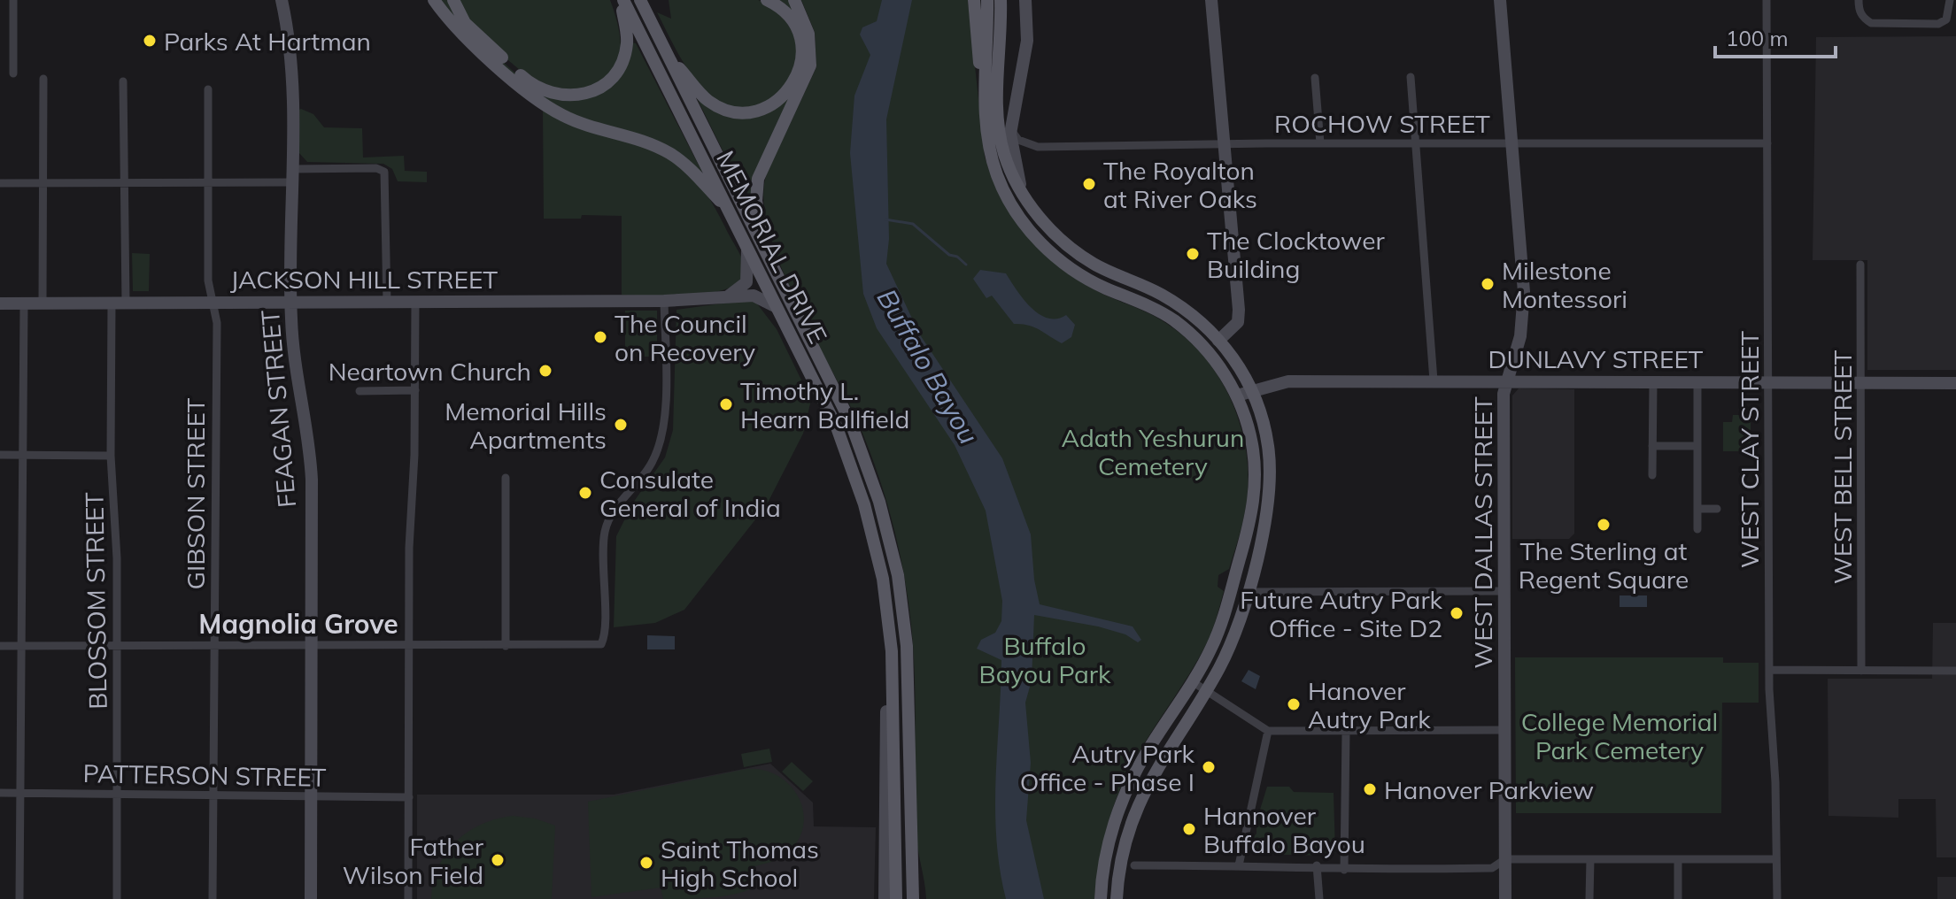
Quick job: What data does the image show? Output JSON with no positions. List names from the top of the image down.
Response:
{
  "streets": {
    "main road": ["MEMORIAL DRIVE"],
    "street": [
      "ROCHOW STREET",
      "JACKSON HILL STREET",
      "DUNLAVY STREET",
      "FEAGAN STREET",
      "WEST CLAY STREET",
      "WEST BELL STREET",
      "GIBSON STREET",
      "WEST DALLAS STREET",
      "BLOSSOM STREET",
      "PATTERSON STREET"
    ]
  },
  "crossings": [
    ["ROCHOW STREET", "WEST CLAY STREET"],
    ["ROCHOW STREET", "WEST DALLAS STREET"],
    ["MEMORIAL DRIVE", "JACKSON HILL STREET"],
    ["JACKSON HILL STREET", "FEAGAN STREET"],
    ["JACKSON HILL STREET", "GIBSON STREET"],
    ["JACKSON HILL STREET", "BLOSSOM STREET"],
    ["DUNLAVY STREET", "WEST CLAY STREET"],
    ["DUNLAVY STREET", "WEST BELL STREET"],
    ["DUNLAVY STREET", "WEST DALLAS STREET"],
    ["FEAGAN STREET", "PATTERSON STREET"],
    ["GIBSON STREET", "PATTERSON STREET"],
    ["BLOSSOM STREET", "PATTERSON STREET"]
  ],
  "districts": ["Magnolia Grove"],
  "water": ["Buffalo Bayou"],
  "parks": ["Adath Yeshurun Cemetery", "Buffalo Bayou Park", "College Memorial Park Cemetery"],
  "places": [
    "Parks At Hartman",
    "The Royalton at River Oaks",
    "The Clocktower Building",
    "Milestone Montessori",
    "The Council on Recovery",
    "Neartown Church",
    "Timothy L. Hearn Ballfield",
    "Memorial Hills Apartments",
    "Consulate General of India",
    "The Sterling at Regent Square",
    "Future Autry Park Office - Site D2",
    "Hanover Autry Park",
    "Autry Park Office - Phase I",
    "Hanover Parkview",
    "Hannover Buffalo Bayou",
    "Father Wilson Field",
    "Saint Thomas High School"
  ],
  "scale_bar": "100 m"
}
